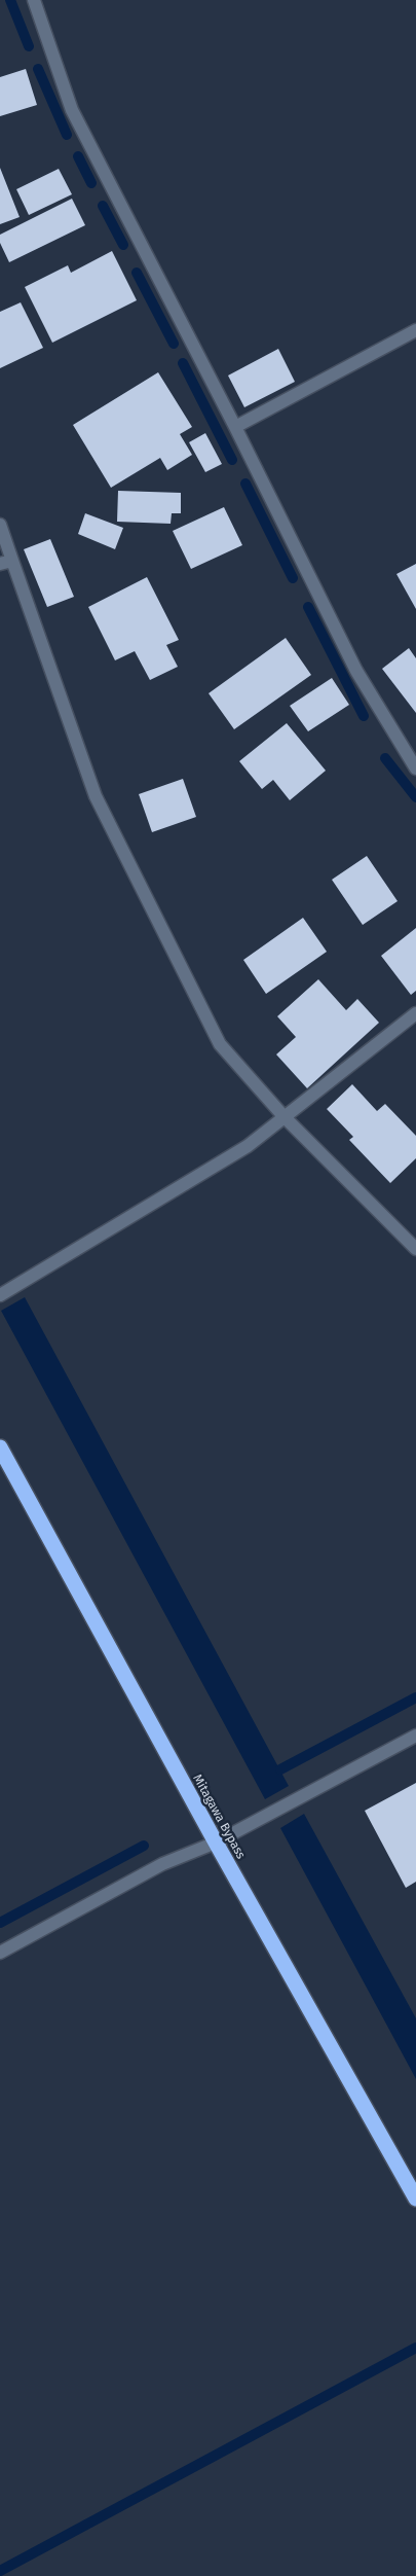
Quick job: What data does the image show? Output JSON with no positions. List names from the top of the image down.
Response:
{
  "streets": {
    "highway": ["Mitagawa Bypass"]
  }
}
